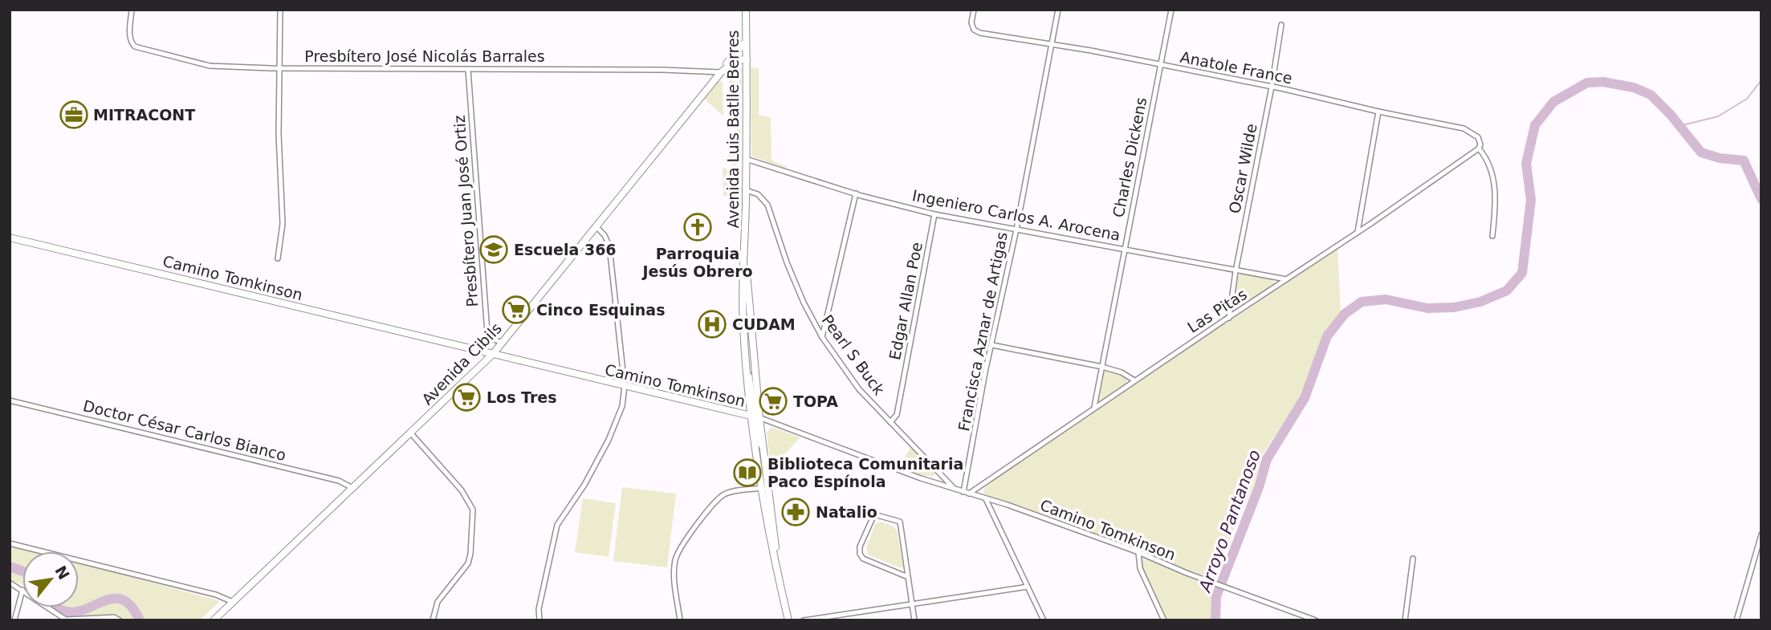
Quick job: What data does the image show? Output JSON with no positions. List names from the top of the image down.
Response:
{
  "streets": {
    "street": [
      "Presbítero José Nicolás Barrales",
      "Anatole France",
      "Avenida Luis Batlle Berres",
      "Charles Dickens",
      "Oscar Wilde",
      "Presbítero Juan José Ortiz",
      "Ingeniero Carlos A. Arocena",
      "Camino Tomkinson",
      "Edgar Allan Poe",
      "Las Pitas",
      "Francisca Aznar de Artigas",
      "Pearl S Buck",
      "Avenida Cibils",
      "Doctor César Carlos Bianco"
    ]
  },
  "crossings": [
    ["Presbítero José Nicolás Barrales", "Presbítero Juan José Ortiz"],
    ["Presbítero José Nicolás Barrales", "Avenida Cibils"],
    ["Anatole France", "Charles Dickens"],
    ["Anatole France", "Oscar Wilde"],
    ["Anatole France", "Las Pitas"],
    ["Anatole France", "Francisca Aznar de Artigas"],
    ["Avenida Luis Batlle Berres", "Ingeniero Carlos A. Arocena"],
    ["Avenida Luis Batlle Berres", "Camino Tomkinson"],
    ["Avenida Luis Batlle Berres", "Pearl S Buck"],
    ["Avenida Luis Batlle Berres", "Avenida Cibils"],
    ["Charles Dickens", "Ingeniero Carlos A. Arocena"],
    ["Charles Dickens", "Las Pitas"],
    ["Oscar Wilde", "Ingeniero Carlos A. Arocena"],
    ["Oscar Wilde", "Las Pitas"],
    ["Presbítero Juan José Ortiz", "Avenida Cibils"],
    ["Ingeniero Carlos A. Arocena", "Edgar Allan Poe"],
    ["Ingeniero Carlos A. Arocena", "Las Pitas"],
    ["Ingeniero Carlos A. Arocena", "Francisca Aznar de Artigas"],
    ["Camino Tomkinson", "Las Pitas"],
    ["Camino Tomkinson", "Francisca Aznar de Artigas"],
    ["Camino Tomkinson", "Pearl S Buck"],
    ["Camino Tomkinson", "Avenida Cibils"],
    ["Edgar Allan Poe", "Pearl S Buck"],
    ["Las Pitas", "Francisca Aznar de Artigas"],
    ["Avenida Cibils", "Doctor César Carlos Bianco"]
  ],
  "water": ["Arroyo Pantanoso"],
  "places": {
    "office": ["MITRACONT"],
    "church": ["Parroquia Jesús Obrero"],
    "school or university": ["Escuela 366"],
    "supermarket": ["Cinco Esquinas", "Los Tres", "TOPA"],
    "hospital": ["CUDAM"],
    "library": ["Biblioteca Comunitaria Paco Espínola"],
    "pharmacy": ["Natalio"]
  },
  "north": "top right"
}
